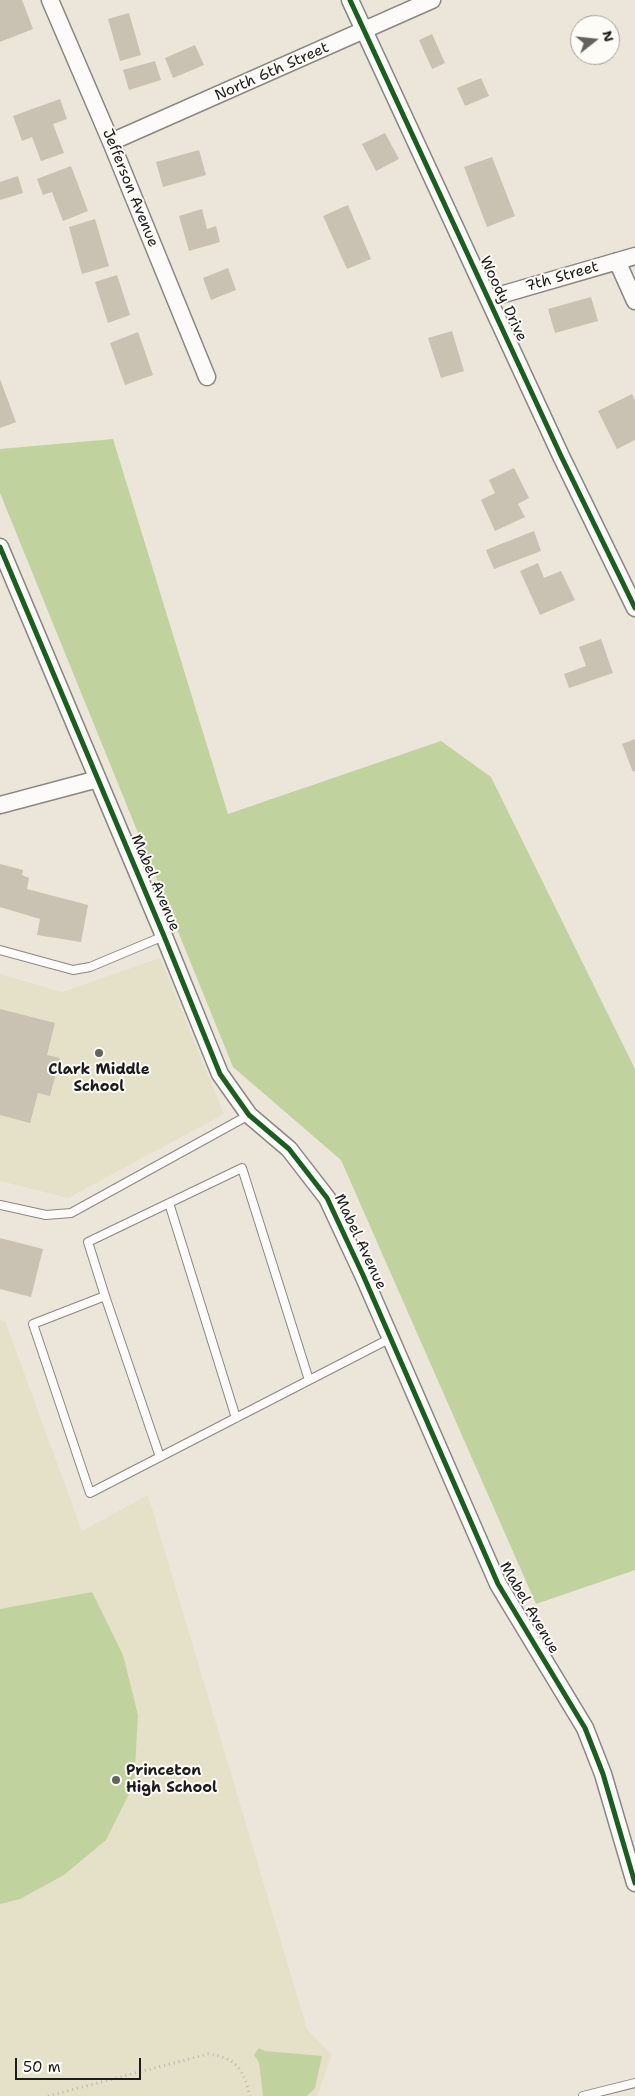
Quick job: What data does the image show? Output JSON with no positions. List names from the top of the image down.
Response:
{
  "streets": {
    "street": [
      "North 6th Street",
      "Jefferson Avenue",
      "7th Street",
      "Woody Drive",
      "Mabel Avenue"
    ]
  },
  "crossings": [
    ["North 6th Street", "Jefferson Avenue"],
    ["North 6th Street", "Woody Drive"],
    ["7th Street", "Woody Drive"]
  ],
  "places": ["Clark Middle School", "Princeton High School"],
  "scale_bar": "50 m",
  "north": "right"
}
